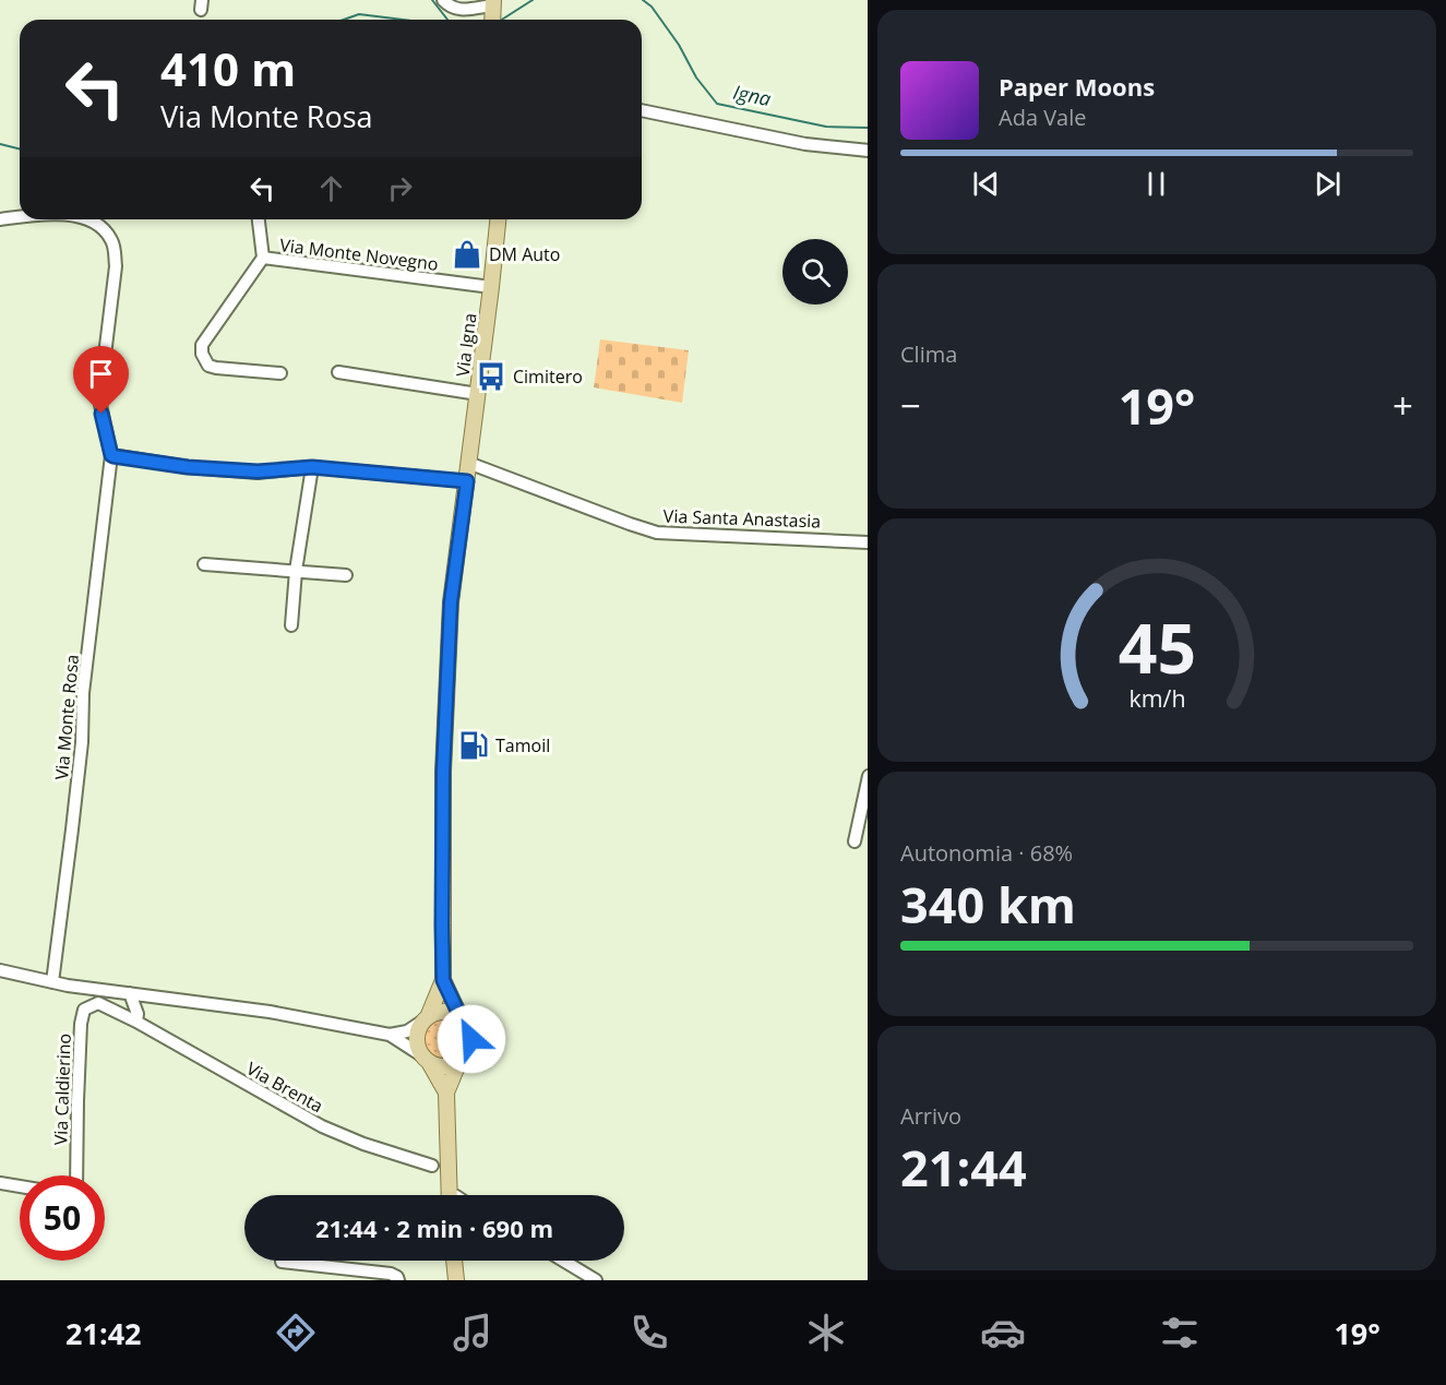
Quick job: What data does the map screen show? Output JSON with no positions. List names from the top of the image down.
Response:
{
  "streets": {
    "main road": ["Via Igna"],
    "street": [
      "Via Monte Novegno",
      "Via Santa Anastasia",
      "Via Monte Rosa",
      "Via Brenta",
      "Via Caldierino"
    ]
  },
  "crossings": [
    ["Via Monte Novegno", "Via Igna"],
    ["Via Igna", "Via Santa Anastasia"],
    ["Via Brenta", "Via Caldierino"]
  ],
  "water": ["Igna"],
  "places": {
    "shop": ["DM Auto"],
    "bus stop": ["Cimitero"],
    "fuel station": ["Tamoil"]
  },
  "page": {
    "turn": ["410 m", "Via Monte Rosa"],
    "song": ["Paper Moons", "Ada Vale"],
    "tile": [
      "Clima",
      ["Autonomia · 68%", "340 km"],
      ["Arrivo", "21:44"]
    ],
    "heat": ["−", "19°", "+"],
    "limit": "50",
    "trip": "21:44 · 2 min · 690 m",
    "tabs": ["21:42", "19°"],
    "gauge": ["45", "km/h"]
  }
}
